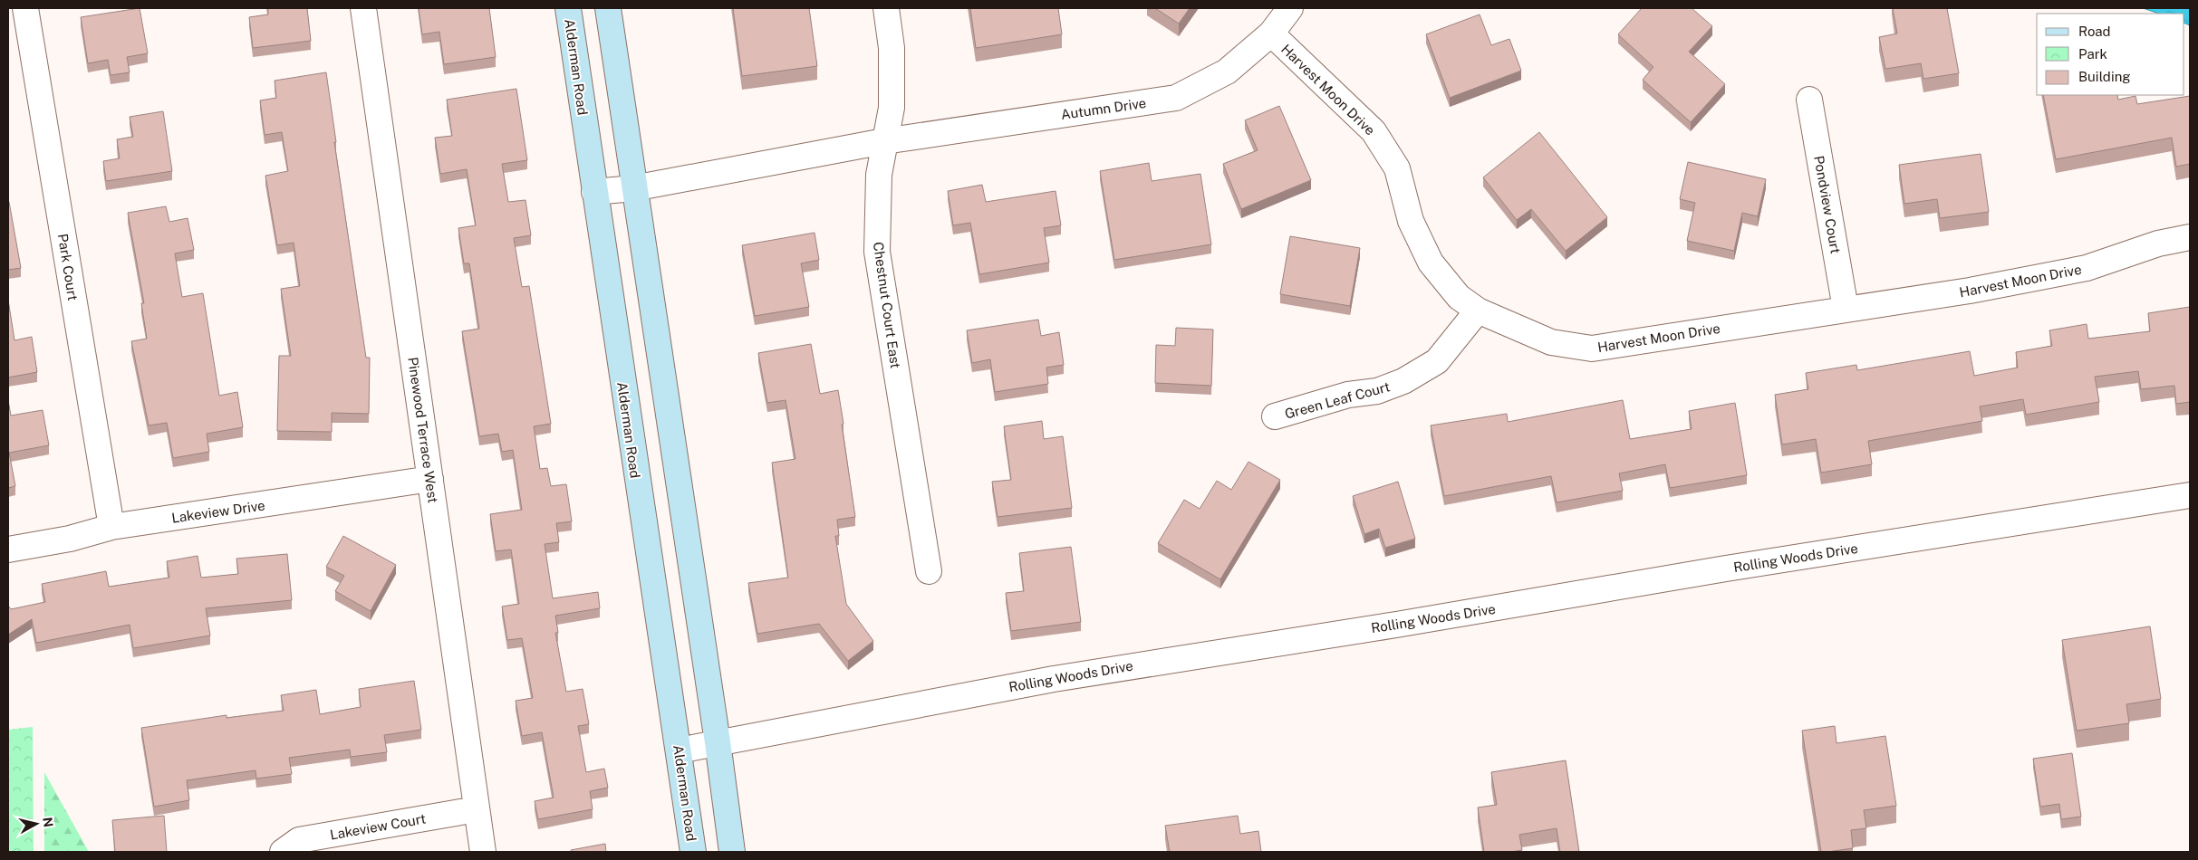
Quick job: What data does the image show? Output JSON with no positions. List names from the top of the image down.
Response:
{
  "streets": {
    "main road": ["Alderman Road"],
    "street": [
      "Harvest Moon Drive",
      "Autumn Drive",
      "Pondview Court",
      "Park Court",
      "Chestnut Court East",
      "Green Leaf Court",
      "Pinewood Terrace West",
      "Lakeview Drive",
      "Rolling Woods Drive",
      "Lakeview Court"
    ]
  },
  "crossings": [
    ["Alderman Road", "Rolling Woods Drive"],
    ["Harvest Moon Drive", "Autumn Drive"],
    ["Harvest Moon Drive", "Pondview Court"],
    ["Harvest Moon Drive", "Green Leaf Court"],
    ["Autumn Drive", "Chestnut Court East"],
    ["Park Court", "Lakeview Drive"],
    ["Pinewood Terrace West", "Lakeview Drive"],
    ["Pinewood Terrace West", "Lakeview Court"]
  ],
  "legend": ["Road", "Park", "Building"],
  "north": "right"
}
